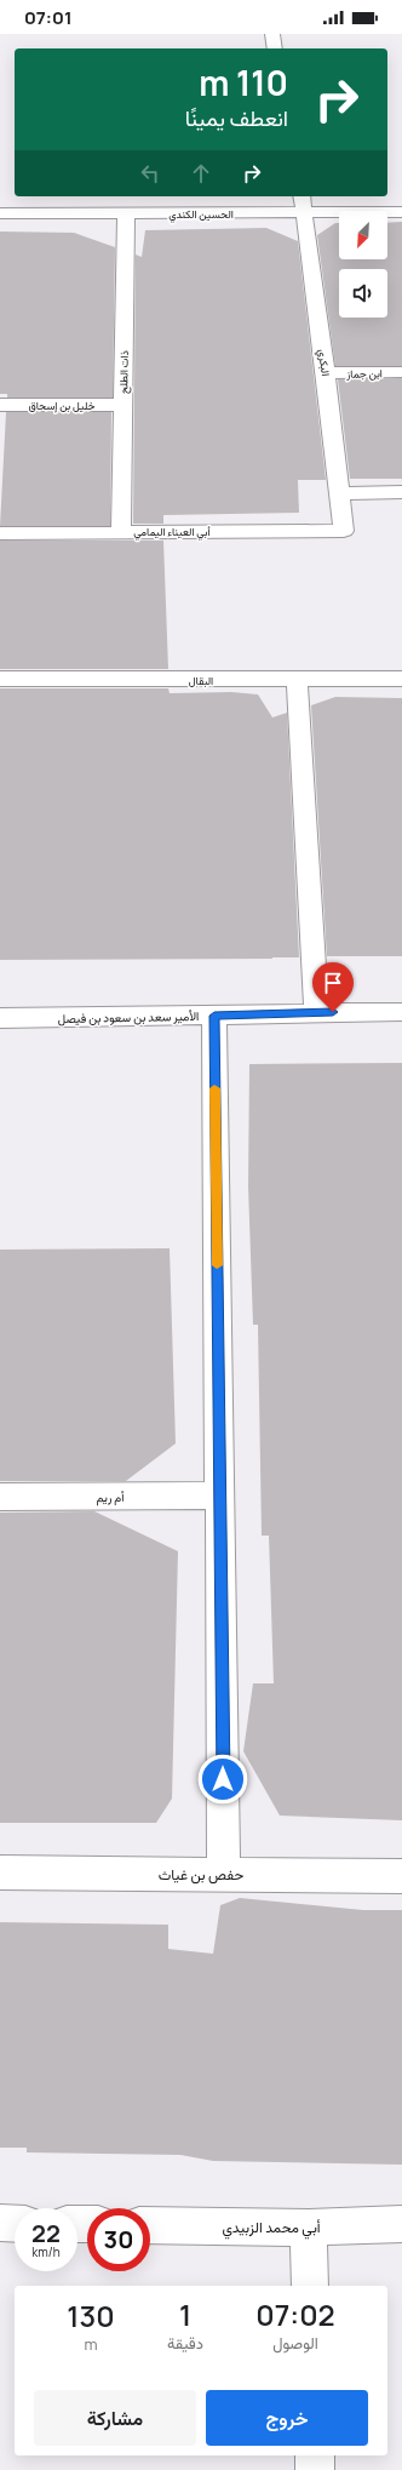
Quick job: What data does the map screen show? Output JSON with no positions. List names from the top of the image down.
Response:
{
  "streets": {
    "street": [
      "الحسين الكندي",
      "البكري",
      "ذات الطلح",
      "ابن جماز",
      "خليل بن إسحاق",
      "أبي العيناء اليمامي",
      "البقال",
      "الأمير سعد بن سعود بن فيصل",
      "أم ريم",
      "حفص بن غياث",
      "أبي محمد الزبيدي"
    ]
  },
  "crossings": [
    ["الحسين الكندي", "البكري"],
    ["الحسين الكندي", "ذات الطلح"],
    ["البكري", "ابن جماز"],
    ["البكري", "أبي العيناء اليمامي"],
    ["ذات الطلح", "خليل بن إسحاق"],
    ["ذات الطلح", "أبي العيناء اليمامي"]
  ],
  "north": "bottom left",
  "page": {
    "status": "07:01",
    "turn": ["110 m", "انعطف يمينًا"],
    "speed": "22 km/h",
    "limit": "30",
    "eta": [
      "07:02",
      "الوصول",
      "1",
      "دقيقة",
      "130",
      "m"
    ],
    "buttons": ["خروج", "مشاركة"]
  }
}
